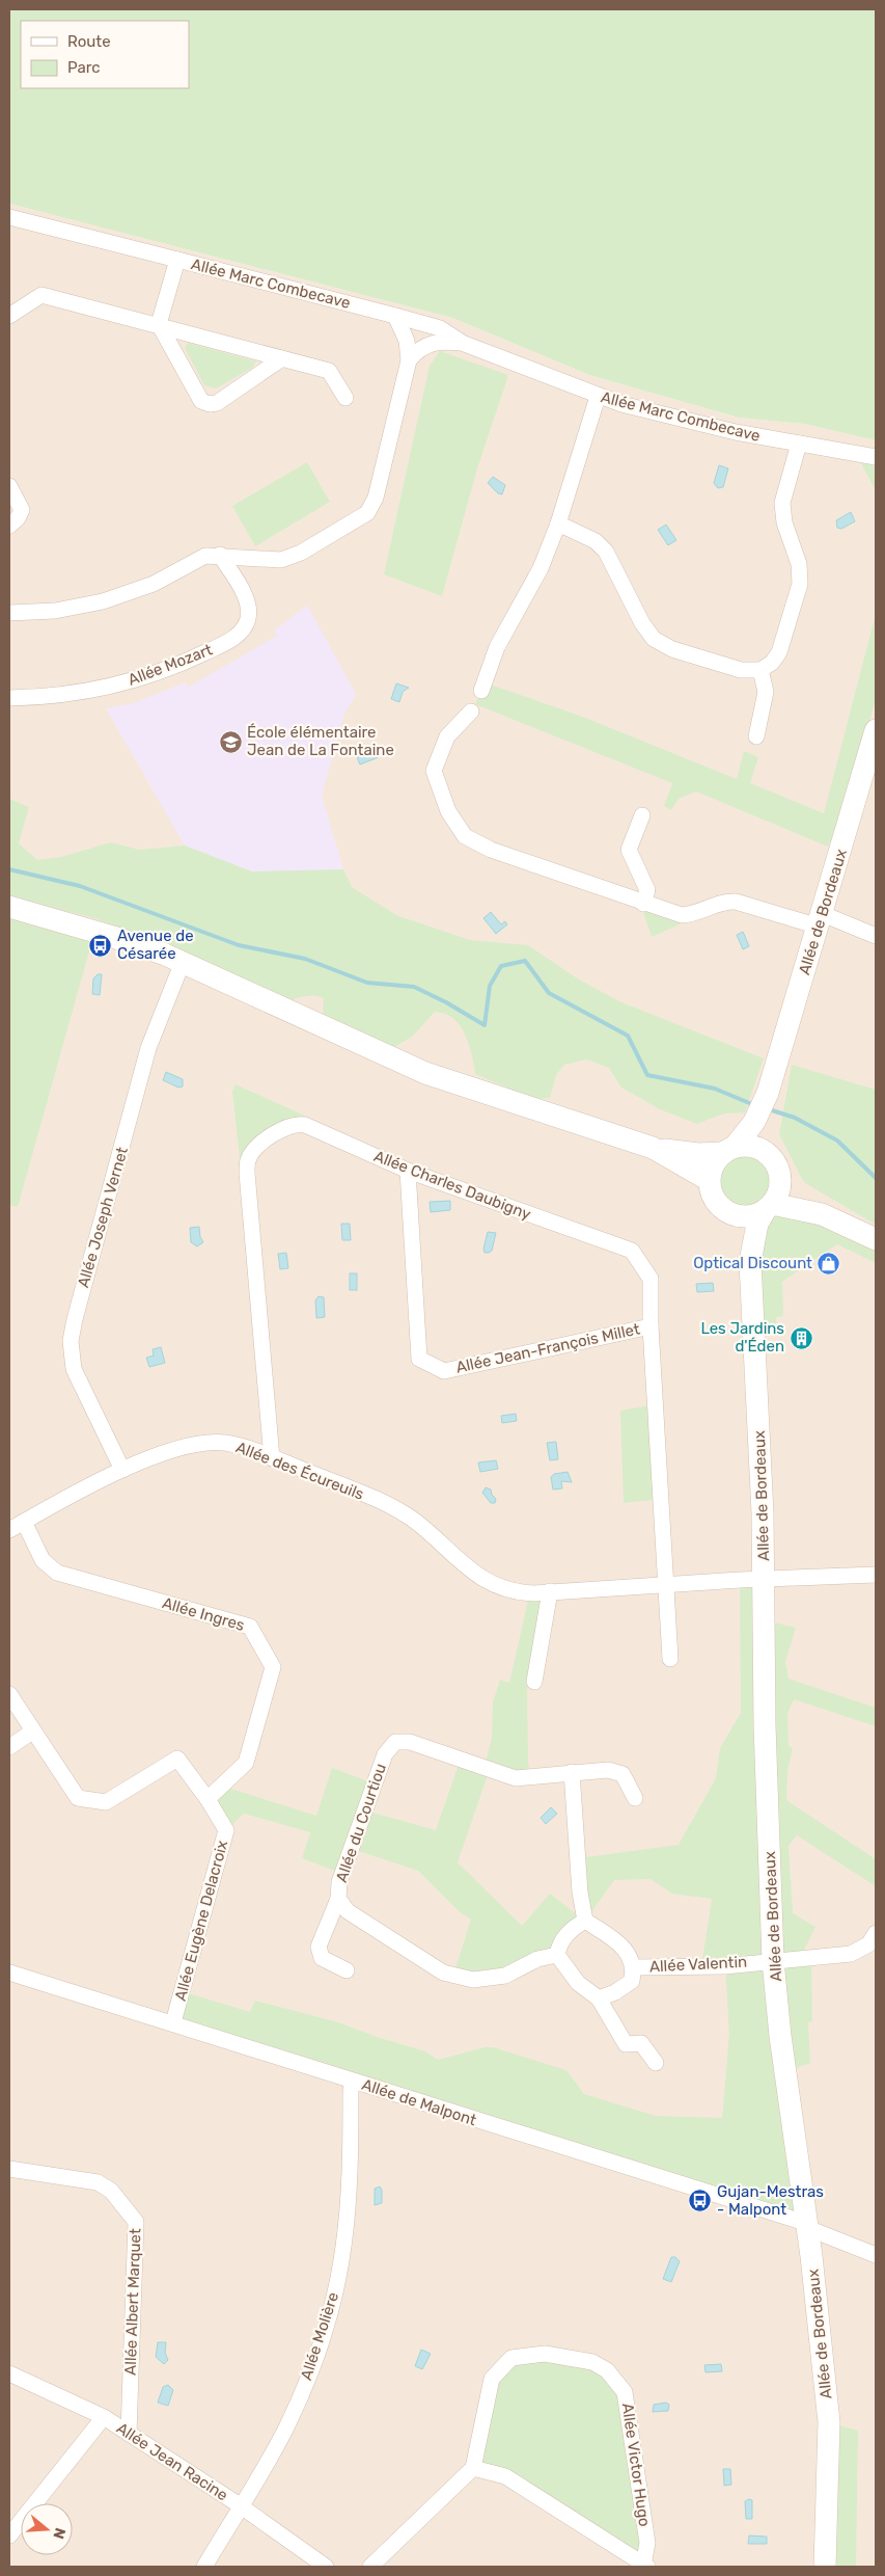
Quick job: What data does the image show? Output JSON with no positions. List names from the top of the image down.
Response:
{
  "streets": {
    "main road": ["Allée de Bordeaux"],
    "street": [
      "Allée Marc Combecave",
      "Allée Mozart",
      "Allée Charles Daubigny",
      "Allée Joseph Vernet",
      "Allée Jean-François Millet",
      "Allée des Écureuils",
      "Allée Ingres",
      "Allée du Courtiou",
      "Allée Eugène Delacroix",
      "Allée Valentin",
      "Allée de Malpont",
      "Allée Albert Marquet",
      "Allée Molière",
      "Allée Jean Racine",
      "Allée Victor Hugo"
    ]
  },
  "crossings": [
    ["Allée de Bordeaux", "Allée des Écureuils"],
    ["Allée de Bordeaux", "Allée Valentin"],
    ["Allée de Bordeaux", "Allée de Malpont"],
    ["Allée Charles Daubigny", "Allée Jean-François Millet"],
    ["Allée Charles Daubigny", "Allée des Écureuils"],
    ["Allée Joseph Vernet", "Allée des Écureuils"],
    ["Allée des Écureuils", "Allée Ingres"],
    ["Allée Ingres", "Allée Eugène Delacroix"],
    ["Allée du Courtiou", "Allée Valentin"],
    ["Allée Eugène Delacroix", "Allée de Malpont"],
    ["Allée de Malpont", "Allée Molière"],
    ["Allée Albert Marquet", "Allée Jean Racine"],
    ["Allée Molière", "Allée Jean Racine"]
  ],
  "places": {
    "school or university": ["École élémentaire Jean de La Fontaine"],
    "bus stop": ["Avenue de Césarée", "Gujan-Mestras - Malpont"],
    "shop": ["Optical Discount"],
    "building": ["Les Jardins d'Éden"]
  },
  "legend": ["Route", "Parc"],
  "north": "right"
}
